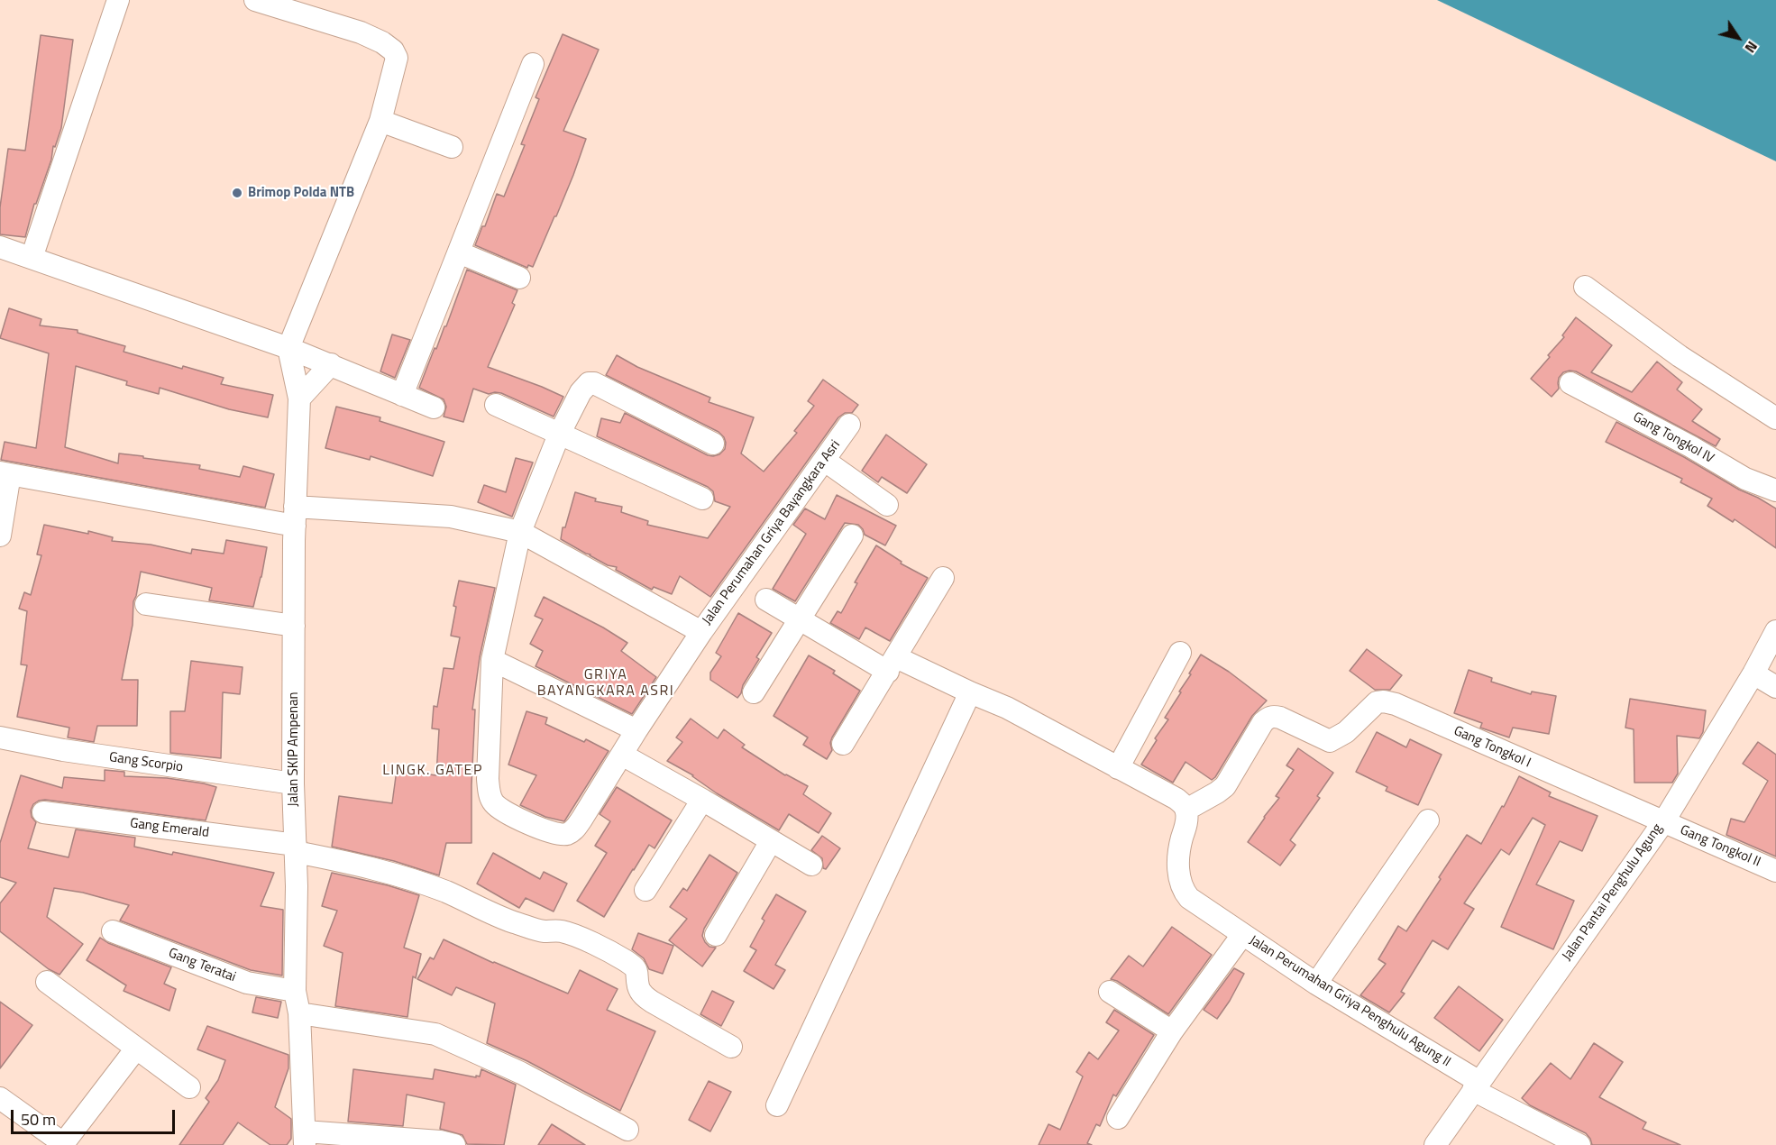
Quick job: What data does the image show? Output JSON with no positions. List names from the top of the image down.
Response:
{
  "streets": {
    "street": [
      "Gang Tongkol IV",
      "Jalan Perumahan Griya Bayangkara Asri",
      "Gang Tongkol I",
      "Jalan SKIP Ampenan",
      "Gang Scorpio",
      "Gang Emerald",
      "Gang Tongkol II",
      "Jalan Pantai Penghulu Agung",
      "Gang Teratai",
      "Jalan Perumahan Griya Penghulu Agung II"
    ]
  },
  "crossings": [
    ["Jalan Perumahan Griya Bayangkara Asri", "Jalan SKIP Ampenan"],
    ["Gang Tongkol I", "Gang Tongkol II"],
    ["Gang Tongkol I", "Jalan Pantai Penghulu Agung"],
    ["Jalan SKIP Ampenan", "Gang Scorpio"],
    ["Jalan SKIP Ampenan", "Gang Emerald"],
    ["Jalan SKIP Ampenan", "Gang Teratai"],
    ["Gang Tongkol II", "Jalan Pantai Penghulu Agung"],
    ["Jalan Pantai Penghulu Agung", "Jalan Perumahan Griya Penghulu Agung II"]
  ],
  "districts": ["GRIYA BAYANGKARA ASRI", "LINGK. GATEP"],
  "places": ["Brimop Polda NTB"],
  "scale_bar": "50 m",
  "north": "bottom right"
}
